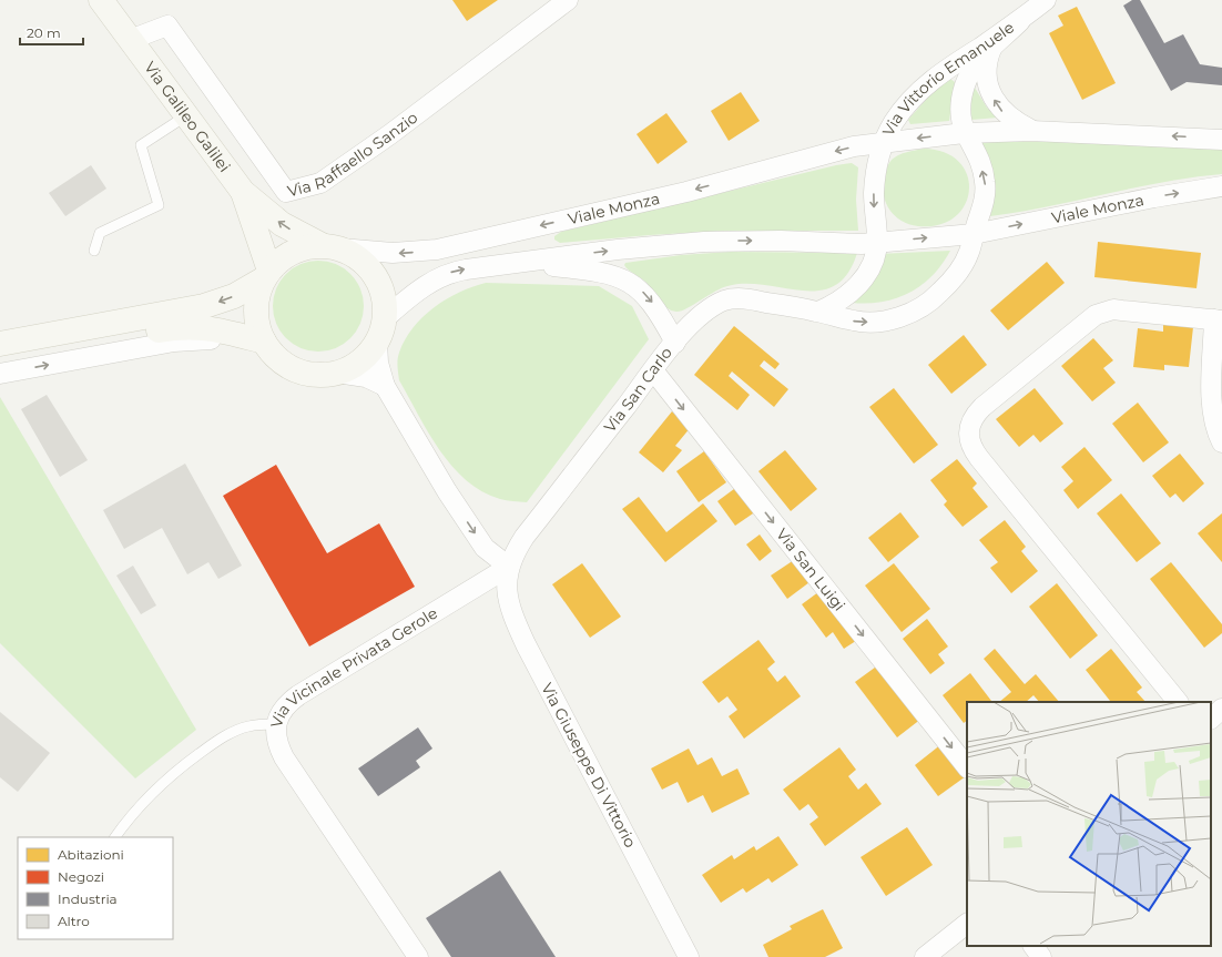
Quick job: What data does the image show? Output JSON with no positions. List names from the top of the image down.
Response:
{
  "streets": {
    "street": [
      "Via Vittorio Emanuele",
      "Via Galileo Galilei",
      "Via Raffaello Sanzio",
      "Viale Monza",
      "Via San Carlo",
      "Via San Luigi",
      "Via Vicinale Privata Gerole",
      "Via Giuseppe Di Vittorio"
    ]
  },
  "crossings": [
    ["Via Vittorio Emanuele", "Viale Monza"],
    ["Via Galileo Galilei", "Via Raffaello Sanzio"],
    ["Via Galileo Galilei", "Viale Monza"],
    ["Viale Monza", "Via San Carlo"],
    ["Via San Carlo", "Via San Luigi"],
    ["Via San Carlo", "Via Vicinale Privata Gerole"],
    ["Via San Carlo", "Via Giuseppe Di Vittorio"],
    ["Via Vicinale Privata Gerole", "Via Giuseppe Di Vittorio"]
  ],
  "one_way": ["Via San Luigi"],
  "legend": [
    "Abitazioni",
    "Negozi",
    "Industria",
    "Altro"
  ],
  "scale_bar": "20 m"
}
